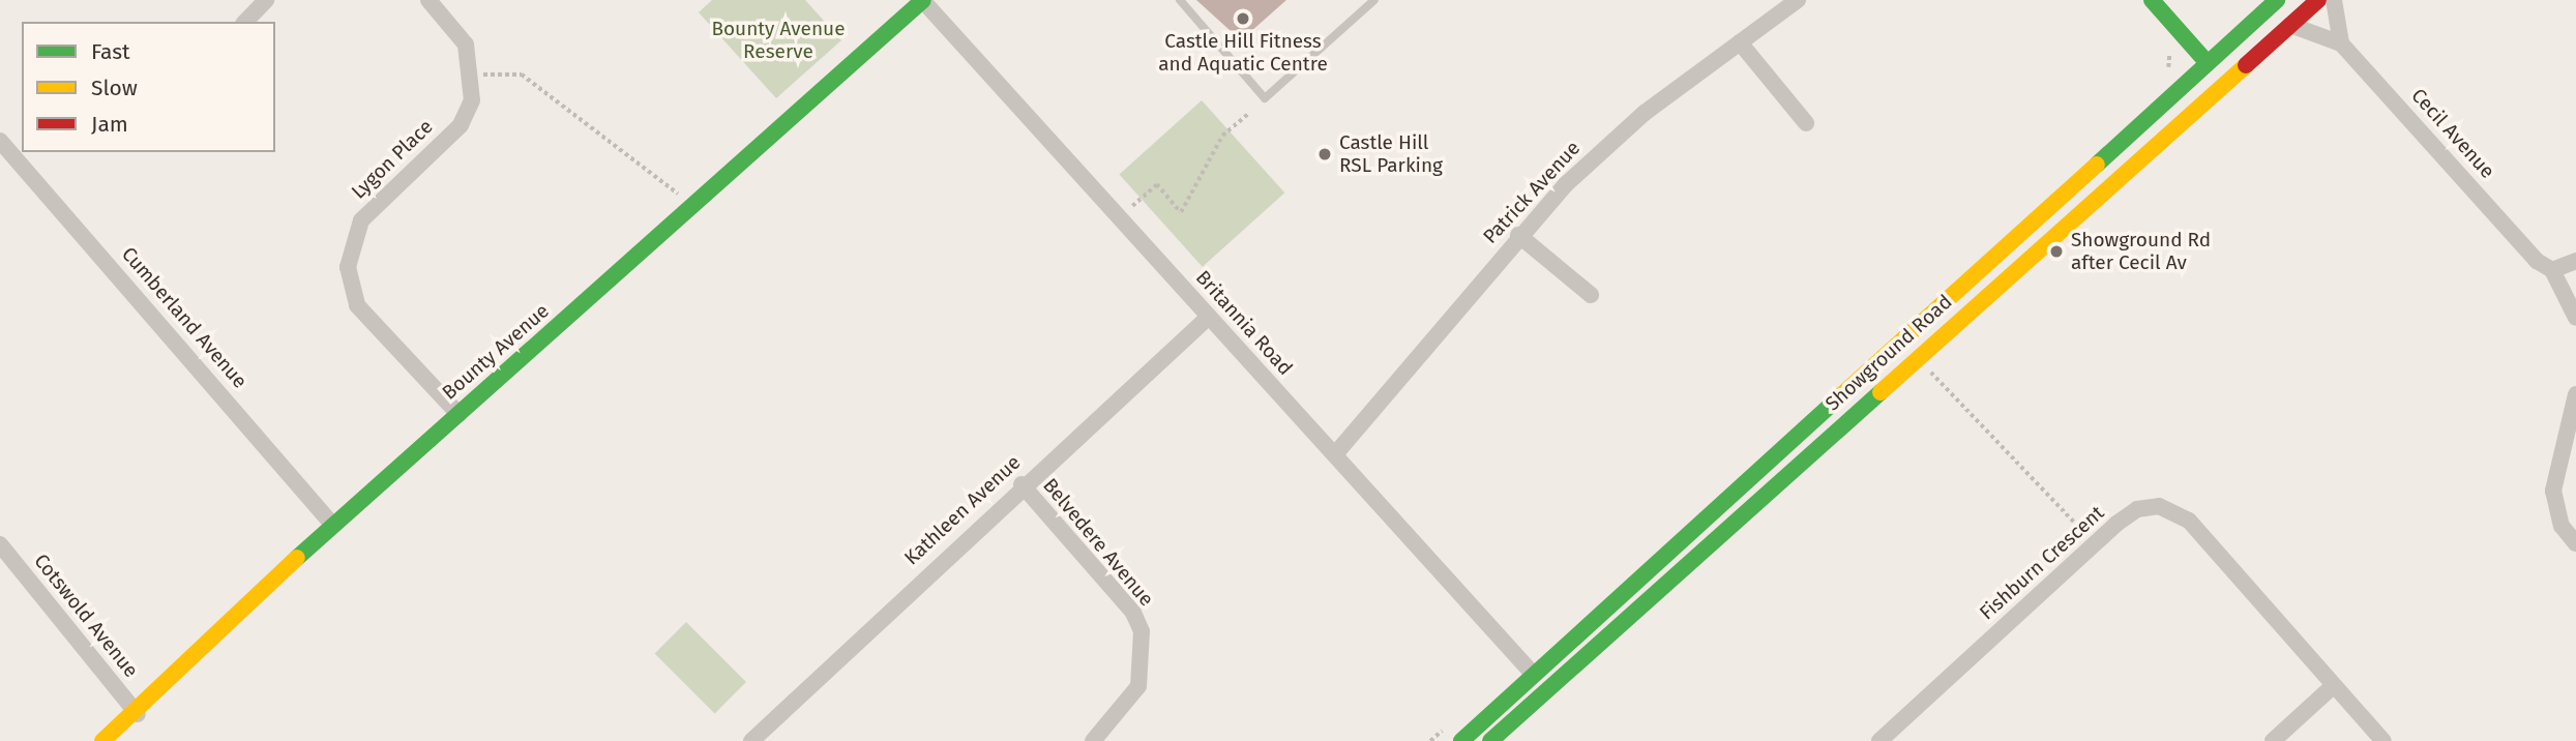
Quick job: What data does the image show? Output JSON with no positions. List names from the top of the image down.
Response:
{
  "streets": {
    "main road": ["Bounty Avenue", "Showground Road"],
    "street": [
      "Cecil Avenue",
      "Lygon Place",
      "Patrick Avenue",
      "Cumberland Avenue",
      "Britannia Road",
      "Kathleen Avenue",
      "Belvedere Avenue",
      "Fishburn Crescent",
      "Cotswold Avenue"
    ]
  },
  "crossings": [
    ["Cecil Avenue", "Showground Road"],
    ["Lygon Place", "Bounty Avenue"],
    ["Patrick Avenue", "Britannia Road"],
    ["Cumberland Avenue", "Bounty Avenue"],
    ["Britannia Road", "Bounty Avenue"],
    ["Britannia Road", "Showground Road"],
    ["Britannia Road", "Kathleen Avenue"],
    ["Bounty Avenue", "Cotswold Avenue"],
    ["Kathleen Avenue", "Belvedere Avenue"]
  ],
  "parks": ["Bounty Avenue Reserve"],
  "places": ["Castle Hill Fitness and Aquatic Centre", "Castle Hill RSL Parking", "Showground Rd after Cecil Av"],
  "legend": ["Fast", "Slow", "Jam"]
}
